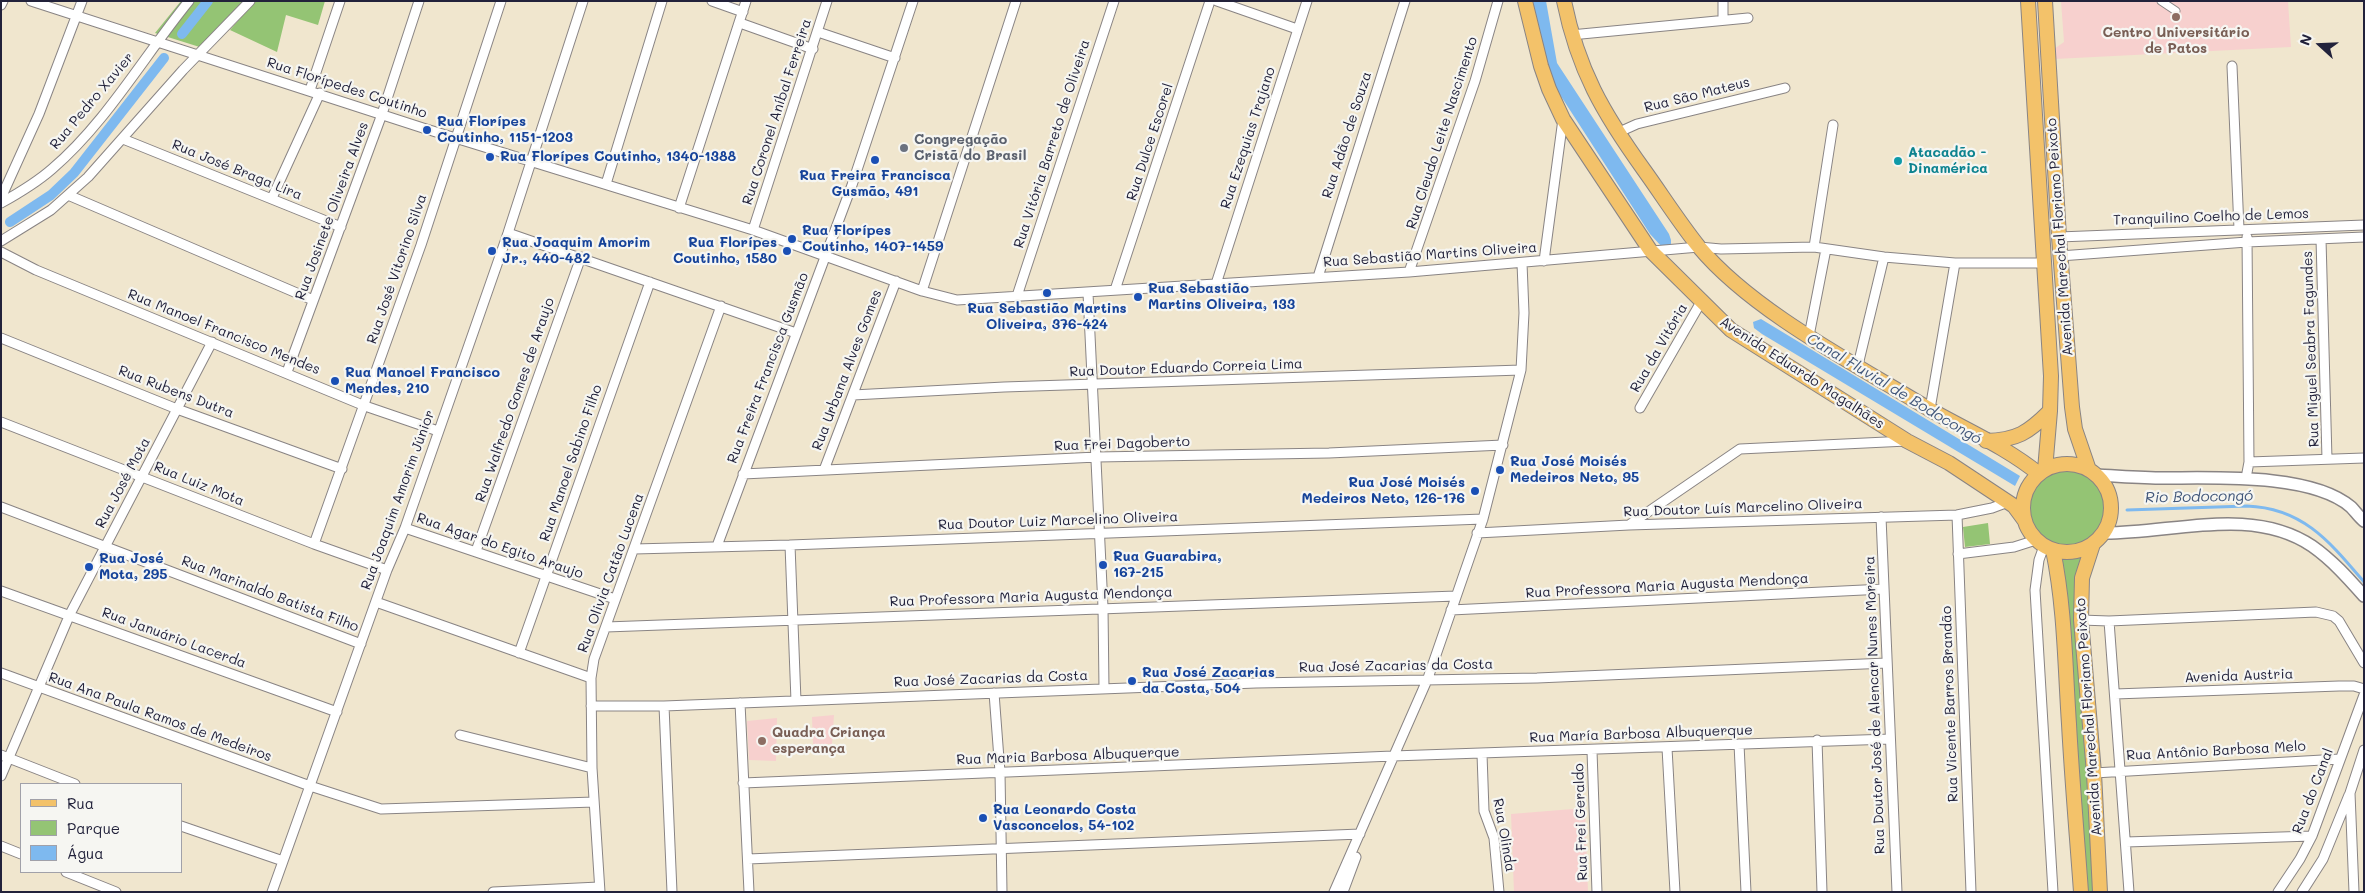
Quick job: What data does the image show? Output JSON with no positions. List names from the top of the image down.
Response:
{
  "streets": {
    "main road": ["Avenida Marechal Floriano Peixoto", "Avenida Eduardo Magalhães"],
    "street": [
      "Rua Florípedes Coutinho",
      "Rua São Mateus",
      "Rua Pedro Xavier",
      "Rua Coronel Aníbal Ferreira",
      "Rua Cleudo Leite Nascimento",
      "Rua Adão de Souza",
      "Rua Ezequias Trajano",
      "Rua Dulce Escorel",
      "Rua Vitória Barreto de Oliveira",
      "Rua José Braga Lira",
      "Rua Josinete Oliveira Alves",
      "Tranquilino Coelho de Lemos",
      "Rua Sebastião Martins Oliveira",
      "Rua José Vitorino Silva",
      "Rua Manoel Francisco Mendes",
      "Rua da Vitória",
      "Rua Miguel Seabra Fagundes",
      "Rua Freira Francisca Gusmão",
      "Rua Doutor Eduardo Correia Lima",
      "Rua Urbana Alves Gomes",
      "Rua Rubens Dutra",
      "Rua Walfredo Gomes de Araujo",
      "Rua Frei Dagoberto",
      "Rua Manoel Sabino Filho",
      "Rua José Mota",
      "Rua Luiz Mota",
      "Rua Joaquim Amorim Júnior",
      "Rua Doutor Luís Marcelino Oliveira",
      "Rua Doutor Luiz Marcelino Oliveira",
      "Rua Agar do Egito Araujo",
      "Rua Olivia Catão Lucena",
      "Rua Professora Maria Augusta Mendonça",
      "Rua Marinaldo Batista Filho",
      "Rua Januário Lacerda",
      "Rua José Zacarias da Costa",
      "Avenida Austria",
      "Rua Vicente Barros Brandão",
      "Rua Doutor José de Alencar Nunes Moreira",
      "Rua Ana Paula Ramos de Medeiros",
      "Rua María Barbosa Albuquerque",
      "Rua Antônio Barbosa Melo",
      "Rua Maria Barbosa Albuquerque",
      "Rua do Canal",
      "Rua Frei Geraldo",
      "Rua Olinda"
    ]
  },
  "crossings": [
    ["Rua Florípedes Coutinho", "Rua Pedro Xavier"],
    ["Rua Florípedes Coutinho", "Rua Coronel Aníbal Ferreira"],
    ["Rua Florípedes Coutinho", "Rua Josinete Oliveira Alves"],
    ["Rua Florípedes Coutinho", "Rua Sebastião Martins Oliveira"],
    ["Rua Florípedes Coutinho", "Rua José Vitorino Silva"],
    ["Rua Florípedes Coutinho", "Rua Freira Francisca Gusmão"],
    ["Rua Florípedes Coutinho", "Rua Joaquim Amorim Júnior"],
    ["Rua Cleudo Leite Nascimento", "Rua Sebastião Martins Oliveira"],
    ["Rua Adão de Souza", "Rua Sebastião Martins Oliveira"],
    ["Rua Ezequias Trajano", "Rua Sebastião Martins Oliveira"],
    ["Rua Dulce Escorel", "Rua Sebastião Martins Oliveira"],
    ["Rua Vitória Barreto de Oliveira", "Rua Sebastião Martins Oliveira"],
    ["Rua José Braga Lira", "Rua Josinete Oliveira Alves"],
    ["Rua Josinete Oliveira Alves", "Rua Manoel Francisco Mendes"],
    ["Tranquilino Coelho de Lemos", "Avenida Marechal Floriano Peixoto"],
    ["Tranquilino Coelho de Lemos", "Rua Miguel Seabra Fagundes"],
    ["Avenida Marechal Floriano Peixoto", "Rua Sebastião Martins Oliveira"],
    ["Avenida Marechal Floriano Peixoto", "Avenida Eduardo Magalhães"],
    ["Avenida Marechal Floriano Peixoto", "Rua Antônio Barbosa Melo"],
    ["Rua Sebastião Martins Oliveira", "Rua Freira Francisca Gusmão"],
    ["Rua Sebastião Martins Oliveira", "Rua Urbana Alves Gomes"],
    ["Rua Sebastião Martins Oliveira", "Avenida Eduardo Magalhães"],
    ["Rua José Vitorino Silva", "Rua Manoel Francisco Mendes"],
    ["Rua José Vitorino Silva", "Rua Rubens Dutra"],
    ["Rua José Vitorino Silva", "Rua Luiz Mota"],
    ["Rua Manoel Francisco Mendes", "Rua José Mota"],
    ["Rua Manoel Francisco Mendes", "Rua Joaquim Amorim Júnior"],
    ["Rua da Vitória", "Avenida Eduardo Magalhães"],
    ["Rua Freira Francisca Gusmão", "Rua Frei Dagoberto"],
    ["Rua Freira Francisca Gusmão", "Rua Doutor Luiz Marcelino Oliveira"],
    ["Rua Doutor Eduardo Correia Lima", "Rua Urbana Alves Gomes"],
    ["Rua Urbana Alves Gomes", "Rua Frei Dagoberto"],
    ["Avenida Eduardo Magalhães", "Rua Doutor Luís Marcelino Oliveira"],
    ["Rua Rubens Dutra", "Rua José Mota"],
    ["Rua Walfredo Gomes de Araujo", "Rua Agar do Egito Araujo"],
    ["Rua Manoel Sabino Filho", "Rua Agar do Egito Araujo"],
    ["Rua José Mota", "Rua Luiz Mota"],
    ["Rua José Mota", "Rua Marinaldo Batista Filho"],
    ["Rua José Mota", "Rua Januário Lacerda"],
    ["Rua José Mota", "Rua Ana Paula Ramos de Medeiros"],
    ["Rua Luiz Mota", "Rua Joaquim Amorim Júnior"],
    ["Rua Joaquim Amorim Júnior", "Rua Agar do Egito Araujo"],
    ["Rua Joaquim Amorim Júnior", "Rua Marinaldo Batista Filho"],
    ["Rua Joaquim Amorim Júnior", "Rua Januário Lacerda"],
    ["Rua Joaquim Amorim Júnior", "Rua Ana Paula Ramos de Medeiros"],
    ["Rua Doutor Luís Marcelino Oliveira", "Rua Vicente Barros Brandão"],
    ["Rua Doutor Luís Marcelino Oliveira", "Rua Doutor José de Alencar Nunes Moreira"],
    ["Rua Doutor Luiz Marcelino Oliveira", "Rua Olivia Catão Lucena"],
    ["Rua Agar do Egito Araujo", "Rua Olivia Catão Lucena"],
    ["Rua Olivia Catão Lucena", "Rua Professora Maria Augusta Mendonça"],
    ["Rua Olivia Catão Lucena", "Rua José Zacarias da Costa"],
    ["Rua Olivia Catão Lucena", "Rua Ana Paula Ramos de Medeiros"],
    ["Rua Professora Maria Augusta Mendonça", "Rua Doutor José de Alencar Nunes Moreira"],
    ["Rua José Zacarias da Costa", "Rua Doutor José de Alencar Nunes Moreira"],
    ["Rua Doutor José de Alencar Nunes Moreira", "Rua María Barbosa Albuquerque"],
    ["Rua María Barbosa Albuquerque", "Rua Maria Barbosa Albuquerque"],
    ["Rua María Barbosa Albuquerque", "Rua Frei Geraldo"],
    ["Rua María Barbosa Albuquerque", "Rua Olinda"],
    ["Rua Antônio Barbosa Melo", "Rua do Canal"]
  ],
  "water": ["Canal Fluvial de Bodocongó", "Rio Bodocongó"],
  "places": [
    "Centro Universitário de Patos",
    "Rua Florípes Coutinho, 1151-1203",
    "Congregação Cristã do Brasil",
    "Rua Florípes Coutinho, 1340-1388",
    "Rua Freira Francisca Gusmão, 491",
    "Atacadão - Dinamérica",
    "Rua Florípes Coutinho, 1407-1459",
    "Rua Joaquim Amorim Jr., 440-482",
    "Rua Florípes Coutinho, 1580",
    "Rua Sebastião Martins Oliveira, 376-424",
    "Rua Sebastião Martins Oliveira, 133",
    "Rua Manoel Francisco Mendes, 210",
    "Rua José Moisés Medeiros Neto, 95",
    "Rua José Moisés Medeiros Neto, 126-176",
    "Rua Guarabira, 167-215",
    "Rua José Mota, 295",
    "Rua José Zacarias da Costa, 504",
    "Quadra Criança esperança",
    "Rua Leonardo Costa Vasconcelos, 54-102"
  ],
  "legend": ["Rua", "Parque", "Água"],
  "north": "left"
}
